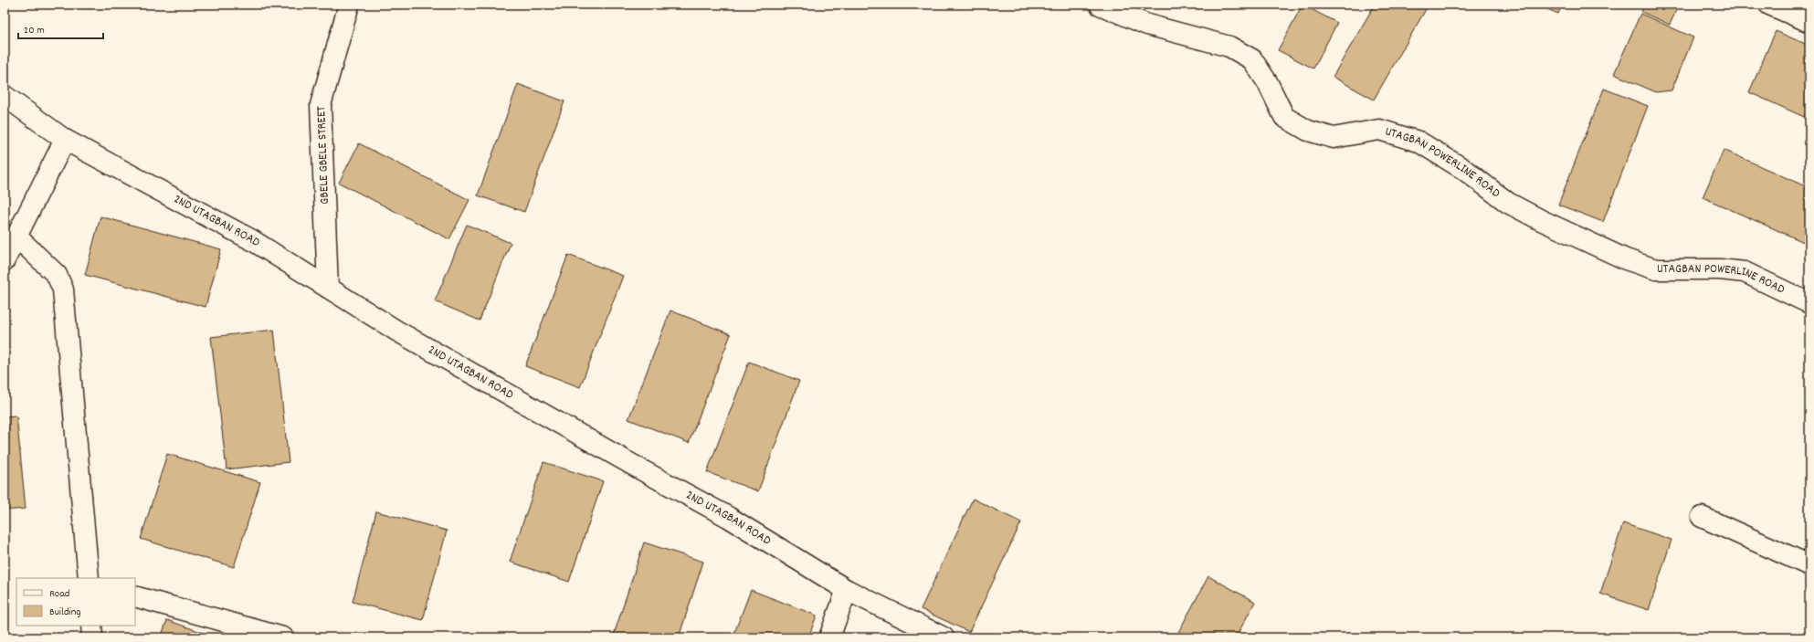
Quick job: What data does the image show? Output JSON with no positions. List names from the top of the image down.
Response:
{
  "streets": {
    "street": ["GBELE GBELE STREET", "UTAGBAN POWERLINE ROAD", "2ND UTAGBAN ROAD"]
  },
  "crossings": [
    ["GBELE GBELE STREET", "2ND UTAGBAN ROAD"]
  ],
  "legend": ["Road", "Building"],
  "scale_bar": "20 m"
}
